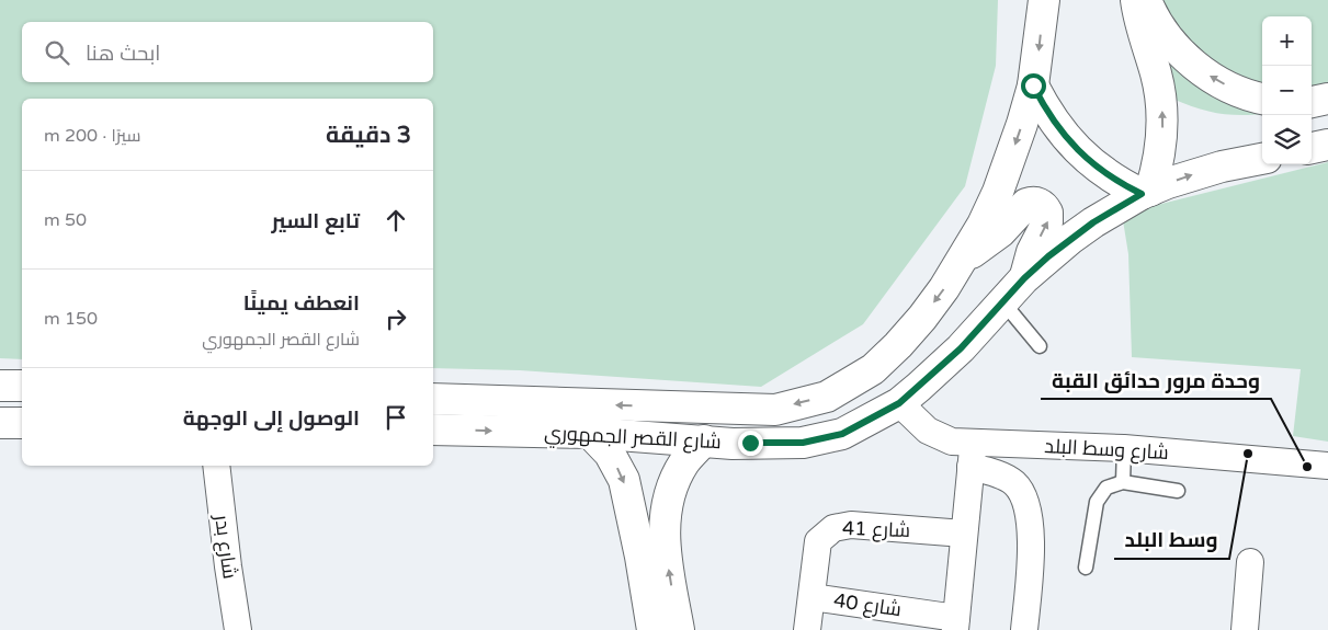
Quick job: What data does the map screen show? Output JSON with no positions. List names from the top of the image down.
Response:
{
  "streets": {
    "main road": ["شارع القصر الجمهوري"],
    "street": [
      "شارع وسط البلد",
      "شارع 41",
      "شارع بدر",
      "شارع 40"
    ]
  },
  "crossings": [
    ["شارع القصر الجمهوري", "شارع وسط البلد"],
    ["شارع 41", "شارع 40"]
  ],
  "places": ["وسط البلد", "وحدة مرور حدائق القبة"],
  "page": {
    "map_buttons": ["+", "−"],
    "search": "ابحث هنا",
    "heading": ["3 دقيقة", "سيرًا · 200 m"],
    "list": [
      ["تابع السير", "50 m"],
      ["انعطف يمينًا", "شارع القصر الجمهوري", "150 m"],
      "الوصول إلى الوجهة"
    ]
  }
}
